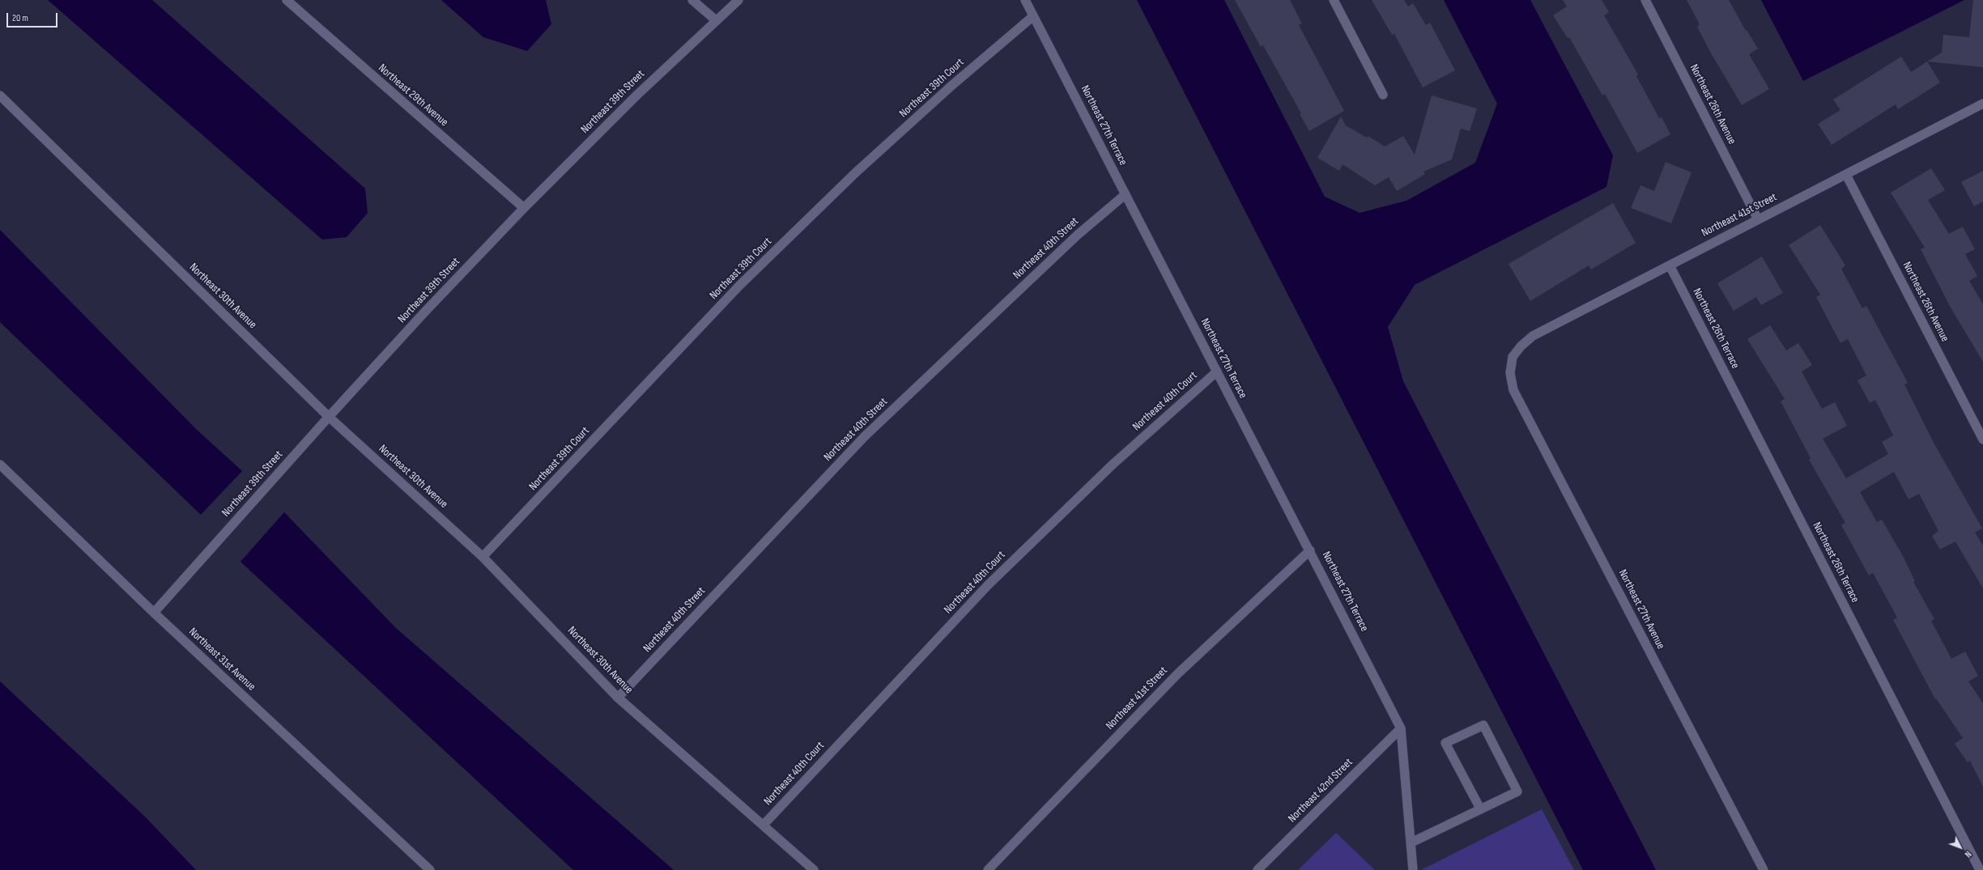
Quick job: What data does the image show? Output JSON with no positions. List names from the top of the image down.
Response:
{
  "streets": {
    "street": [
      "Northeast 39th Court",
      "Northeast 29th Avenue",
      "Northeast 39th Street",
      "Northeast 26th Avenue",
      "Northeast 27th Terrace",
      "Northeast 41st Street",
      "Northeast 40th Street",
      "Northeast 30th Avenue",
      "Northeast 26th Terrace",
      "Northeast 40th Court",
      "Northeast 27th Avenue",
      "Northeast 31st Avenue",
      "Northeast 42nd Street"
    ]
  },
  "crossings": [
    ["Northeast 39th Court", "Northeast 27th Terrace"],
    ["Northeast 39th Court", "Northeast 30th Avenue"],
    ["Northeast 29th Avenue", "Northeast 39th Street"],
    ["Northeast 39th Street", "Northeast 30th Avenue"],
    ["Northeast 39th Street", "Northeast 31st Avenue"],
    ["Northeast 26th Avenue", "Northeast 41st Street"],
    ["Northeast 27th Terrace", "Northeast 41st Street"],
    ["Northeast 27th Terrace", "Northeast 40th Street"],
    ["Northeast 27th Terrace", "Northeast 40th Court"],
    ["Northeast 27th Terrace", "Northeast 42nd Street"],
    ["Northeast 41st Street", "Northeast 26th Terrace"],
    ["Northeast 41st Street", "Northeast 27th Avenue"],
    ["Northeast 40th Street", "Northeast 30th Avenue"],
    ["Northeast 30th Avenue", "Northeast 40th Court"]
  ],
  "scale_bar": "20 m",
  "north": "bottom right"
}
